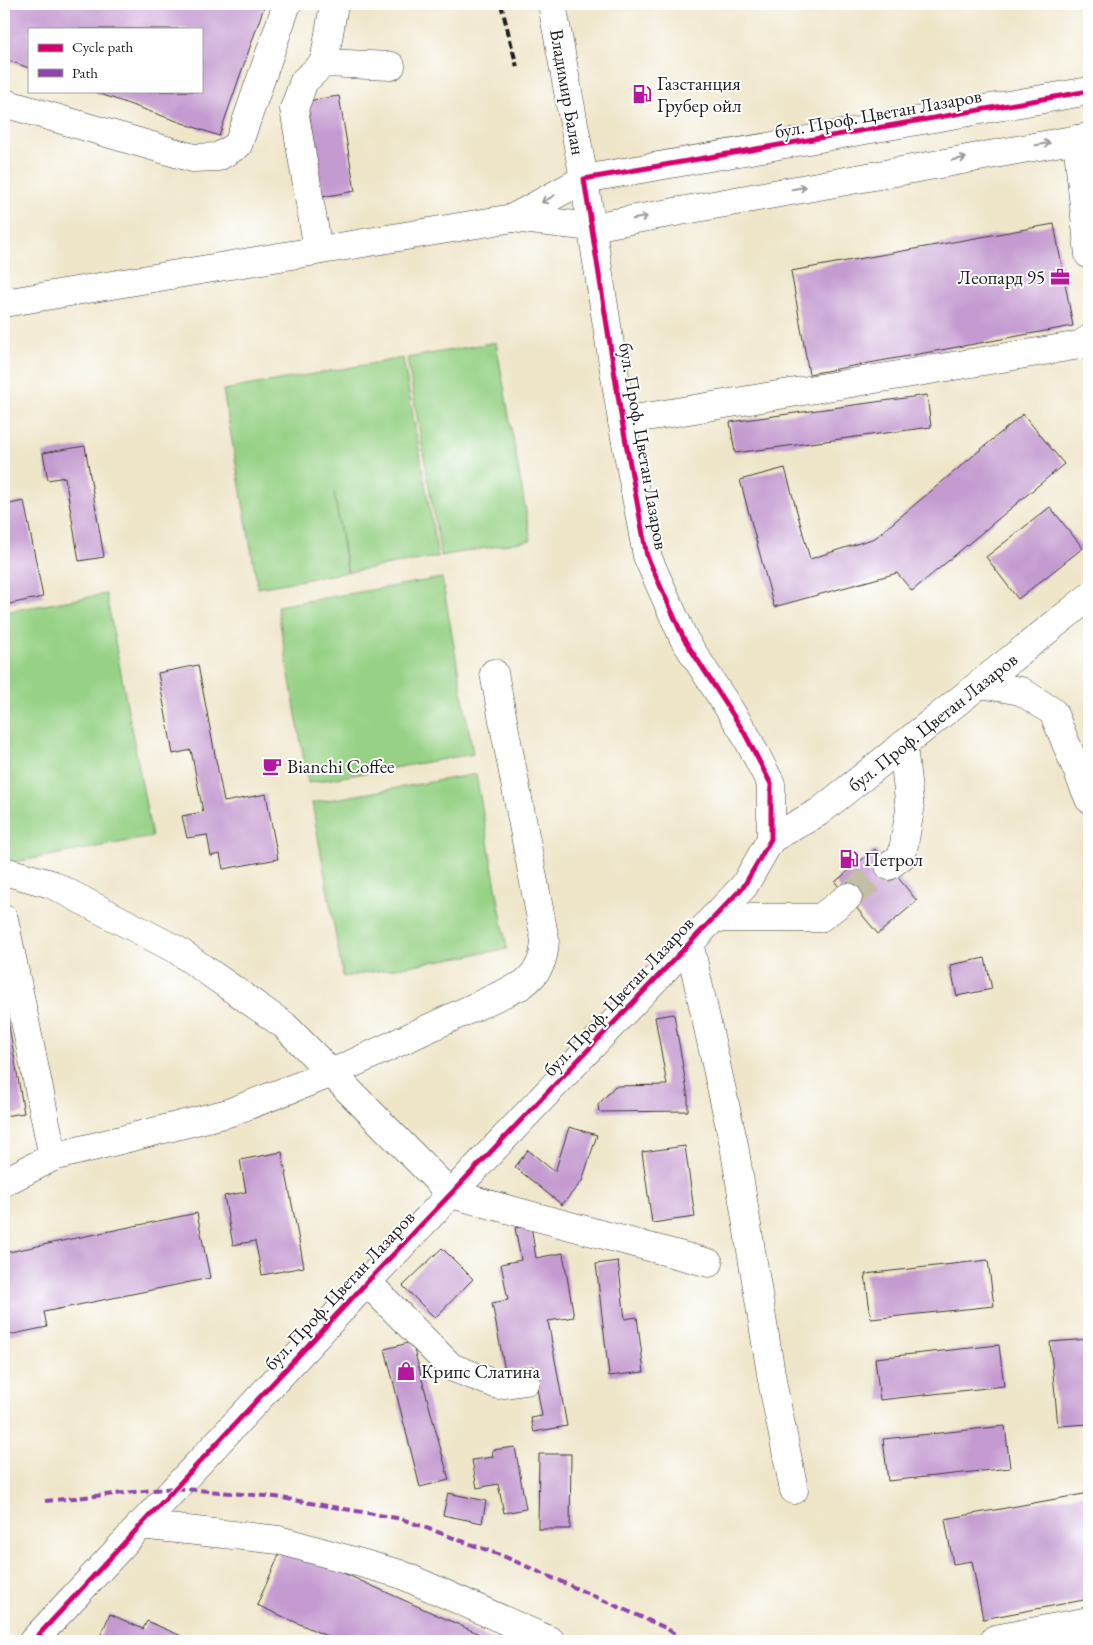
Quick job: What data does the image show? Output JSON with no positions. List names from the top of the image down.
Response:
{
  "streets": {
    "street": ["Владимир Балан", "бул. Проф. Цветан Лазаров"]
  },
  "crossings": [
    ["Владимир Балан", "бул. Проф. Цветан Лазаров"]
  ],
  "places": {
    "fuel station": ["Газстанция Грубер ойл", "Петрол"],
    "office": ["Леопард 95"],
    "cafe": ["Bianchi Coffee"],
    "shop": ["Крипс Слатина"]
  },
  "legend": ["Cycle path", "Path"]
}
